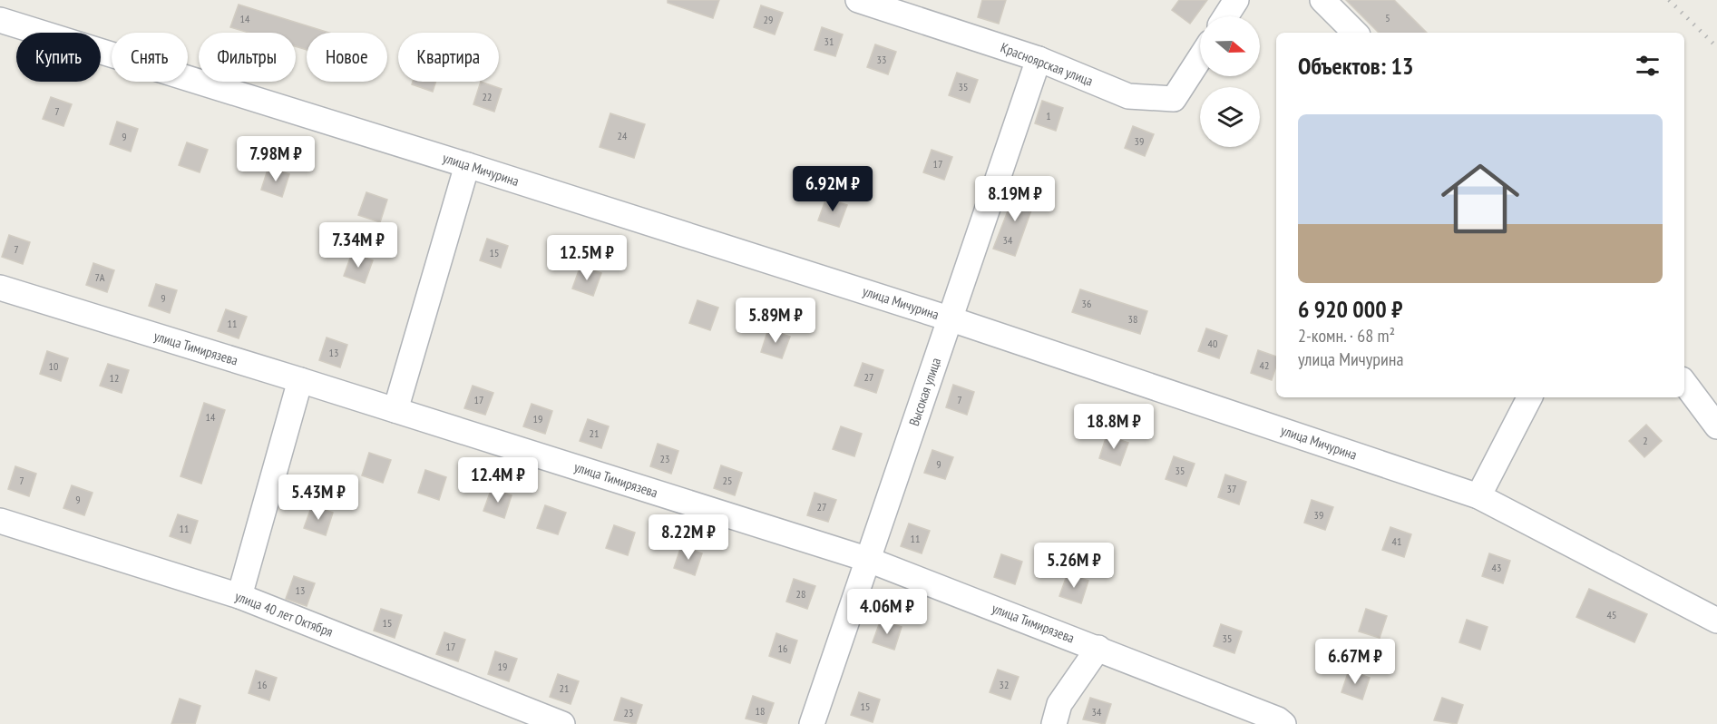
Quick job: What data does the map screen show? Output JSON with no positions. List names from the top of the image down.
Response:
{
  "streets": {
    "street": [
      "Красноярская улица",
      "улица Мичурина",
      "улица Тимирязева",
      "Высокая улица",
      "улица 40 лет Октября"
    ]
  },
  "crossings": [
    ["Красноярская улица", "Высокая улица"],
    ["улица Мичурина", "Высокая улица"],
    ["улица Тимирязева", "Высокая улица"]
  ],
  "house_numbers": [
    "5",
    "14",
    "29",
    "31",
    "33",
    "35",
    "22",
    "7",
    "1",
    "24",
    "9",
    "39",
    "17",
    "34",
    "7",
    "15",
    "7А",
    "9",
    "36",
    "38",
    "11",
    "40",
    "13",
    "42",
    "10",
    "27",
    "12",
    "17",
    "7",
    "14",
    "19",
    "21",
    "2",
    "23",
    "9",
    "35",
    "7",
    "25",
    "37",
    "9",
    "27",
    "39",
    "11",
    "11",
    "41",
    "43",
    "13",
    "28",
    "45",
    "15",
    "35",
    "17",
    "16",
    "19",
    "16",
    "32",
    "21",
    "15",
    "18",
    "34",
    "23"
  ],
  "north": "right",
  "page": {
    "chip": [
      "Купить",
      "Снять",
      "Фильтры",
      "Новое",
      "Квартира"
    ],
    "heading": "Объектов: 13",
    "list": [
      {
        "name": "6 920 000 ₽",
        "note": "2-комн. · 68 m² · улица Мичурина"
      }
    ],
    "price": [
      "7.98M ₽",
      "6.92M ₽",
      "8.19M ₽",
      "7.34M ₽",
      "12.5M ₽",
      "5.89M ₽",
      "18.8M ₽",
      "12.4M ₽",
      "5.43M ₽",
      "8.22M ₽",
      "5.26M ₽",
      "4.06M ₽",
      "6.67M ₽"
    ]
  }
}
